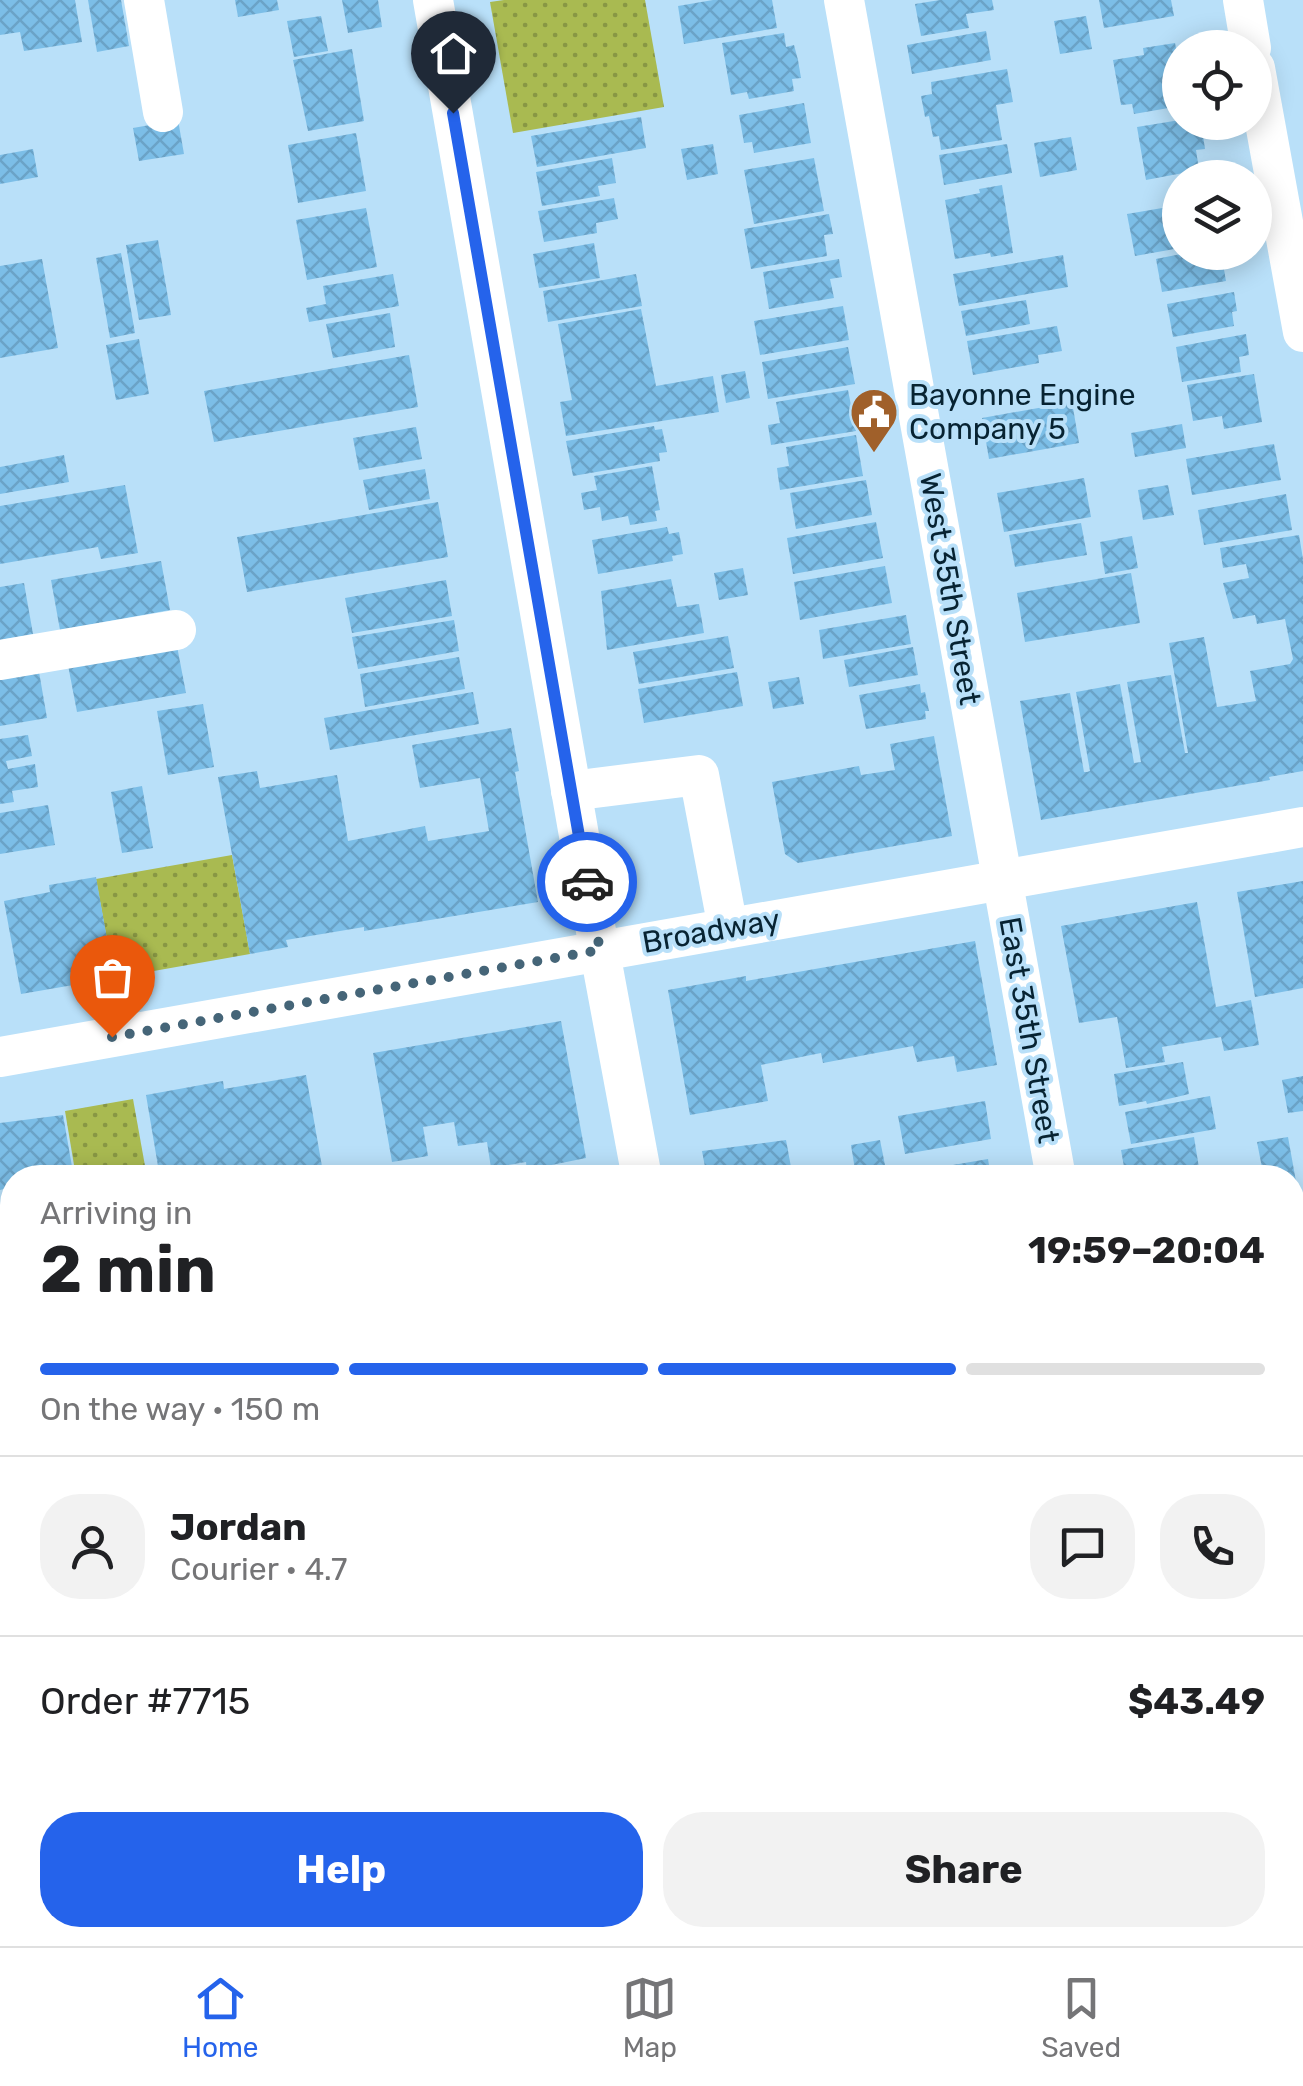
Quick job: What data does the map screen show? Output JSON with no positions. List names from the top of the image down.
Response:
{
  "streets": {
    "street": ["West 35th Street", "Broadway", "East 35th Street"]
  },
  "crossings": [
    ["West 35th Street", "Broadway"],
    ["West 35th Street", "East 35th Street"],
    ["Broadway", "East 35th Street"]
  ],
  "places": {
    "public building": ["Bayonne Engine Company 5"]
  },
  "page": {
    "heading": ["2 min", "Arriving in", "19:59–20:04"],
    "panel": [
      "Jordan",
      "Courier · 4.7",
      "Order #7715",
      "$43.49"
    ],
    "bar": "On the way · 150 m",
    "buttons": ["Help", "Share"],
    "tabs": ["Home", "Map", "Saved"]
  }
}
